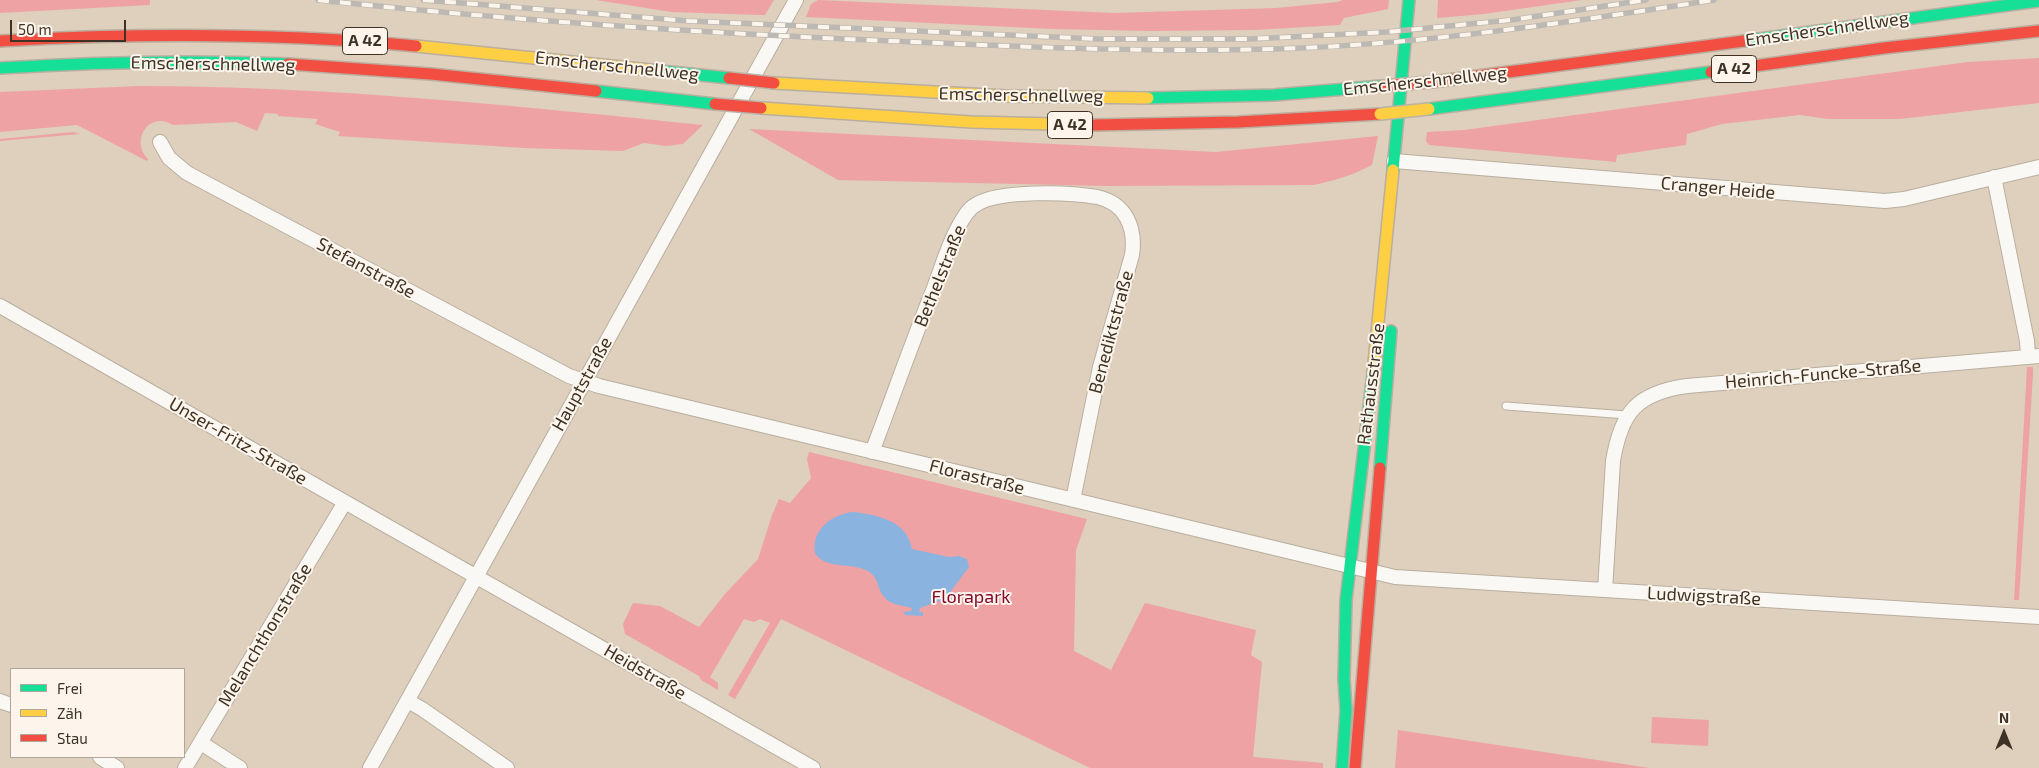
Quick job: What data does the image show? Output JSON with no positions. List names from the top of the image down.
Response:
{
  "streets": {
    "main road": ["Emscherschnellweg", "A 42", "Rathausstraße"],
    "street": [
      "Cranger Heide",
      "Stefanstraße",
      "Bethelstraße",
      "Benediktstraße",
      "Heinrich-Funcke-Straße",
      "Hauptstraße",
      "Unser-Fritz-Straße",
      "Florastraße",
      "Ludwigstraße",
      "Melanchthonstraße",
      "Heidstraße"
    ]
  },
  "crossings": [
    ["Cranger Heide", "Heinrich-Funcke-Straße"],
    ["Cranger Heide", "Rathausstraße"],
    ["Stefanstraße", "Hauptstraße"],
    ["Stefanstraße", "Florastraße"],
    ["Bethelstraße", "Benediktstraße"],
    ["Bethelstraße", "Florastraße"],
    ["Benediktstraße", "Florastraße"],
    ["Heinrich-Funcke-Straße", "Ludwigstraße"],
    ["Hauptstraße", "Unser-Fritz-Straße"],
    ["Hauptstraße", "Florastraße"],
    ["Hauptstraße", "Heidstraße"],
    ["Rathausstraße", "Florastraße"],
    ["Rathausstraße", "Ludwigstraße"],
    ["Unser-Fritz-Straße", "Melanchthonstraße"],
    ["Unser-Fritz-Straße", "Heidstraße"],
    ["Florastraße", "Ludwigstraße"]
  ],
  "parks": ["Florapark"],
  "legend": ["Frei", "Zäh", "Stau"],
  "scale_bar": "50 m",
  "north": "top"
}
